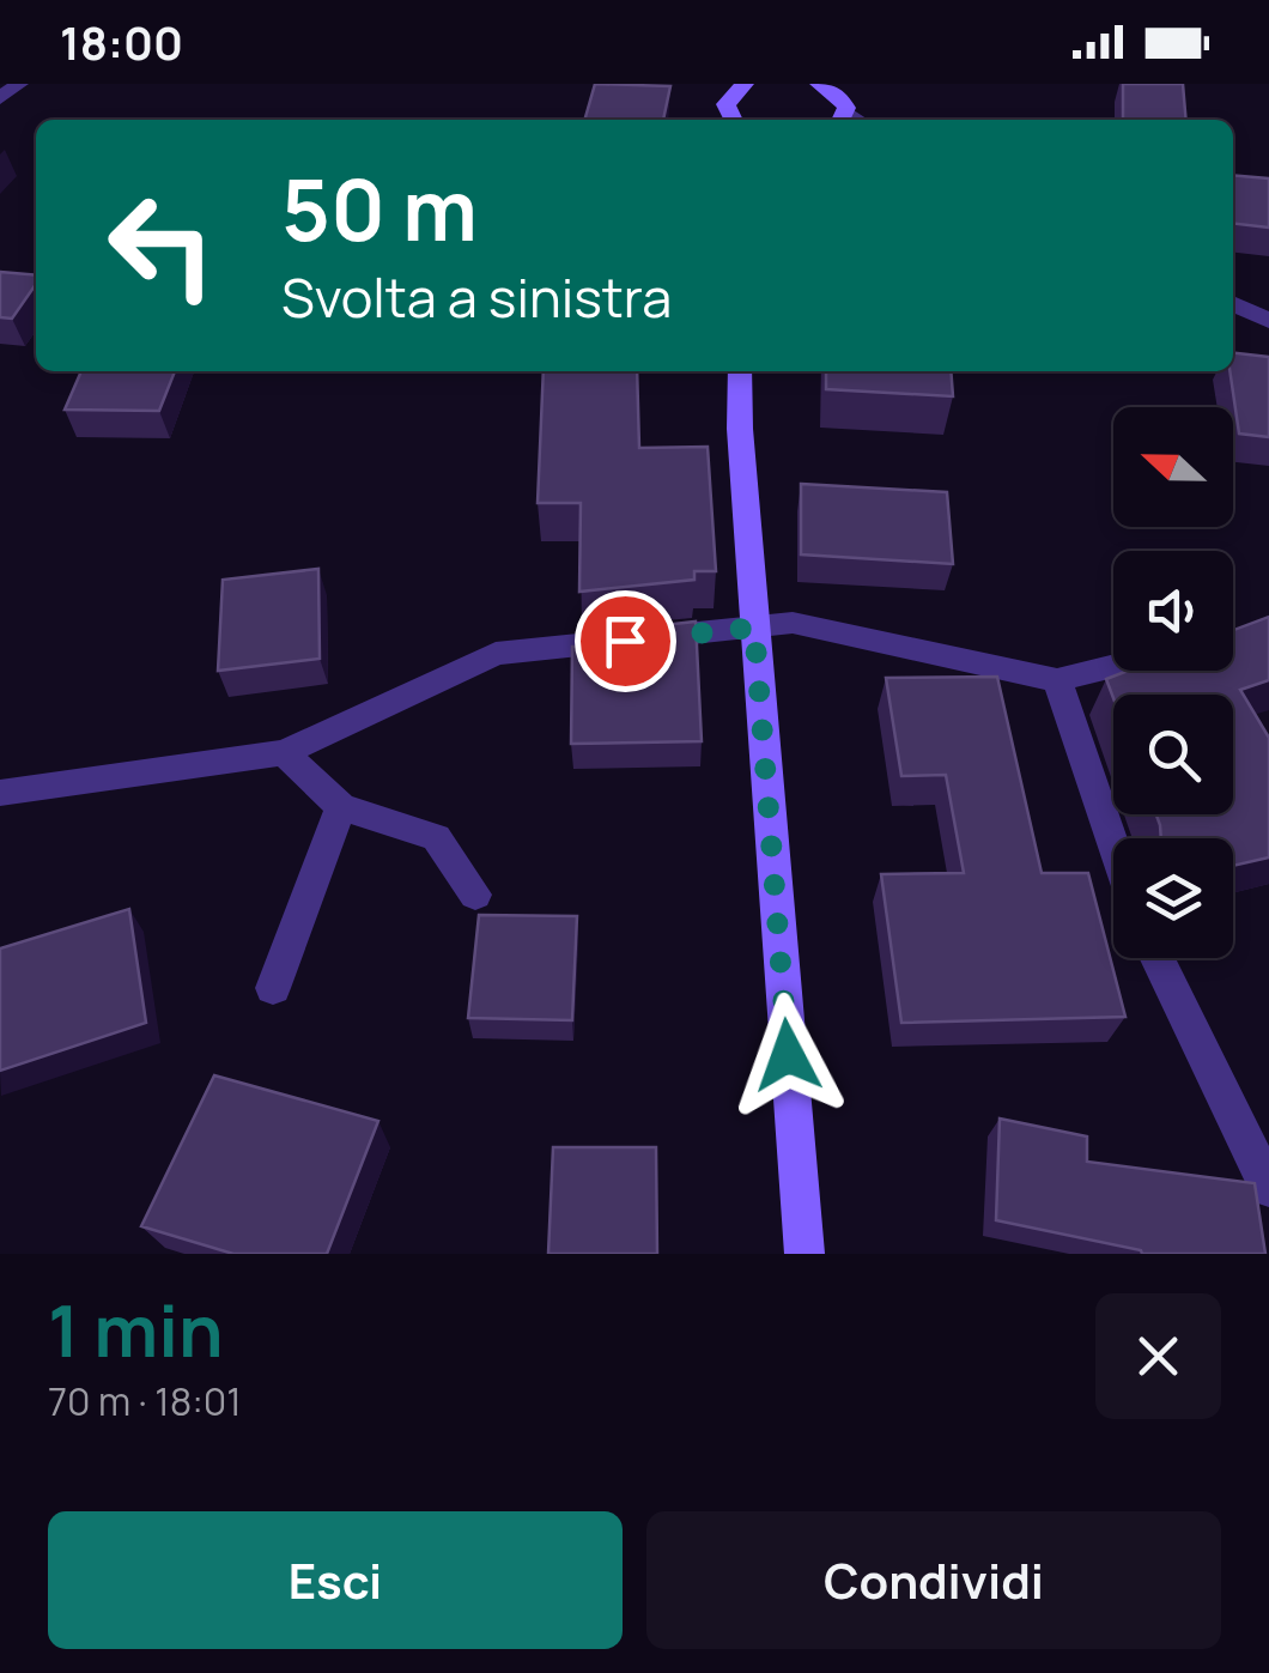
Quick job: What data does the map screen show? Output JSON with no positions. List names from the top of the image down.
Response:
{
  "north": "left",
  "page": {
    "status": "18:00",
    "turn": ["50 m", "Svolta a sinistra"],
    "heading": ["1 min", "70 m · 18:01"],
    "buttons": ["Esci", "Condividi"]
  }
}
